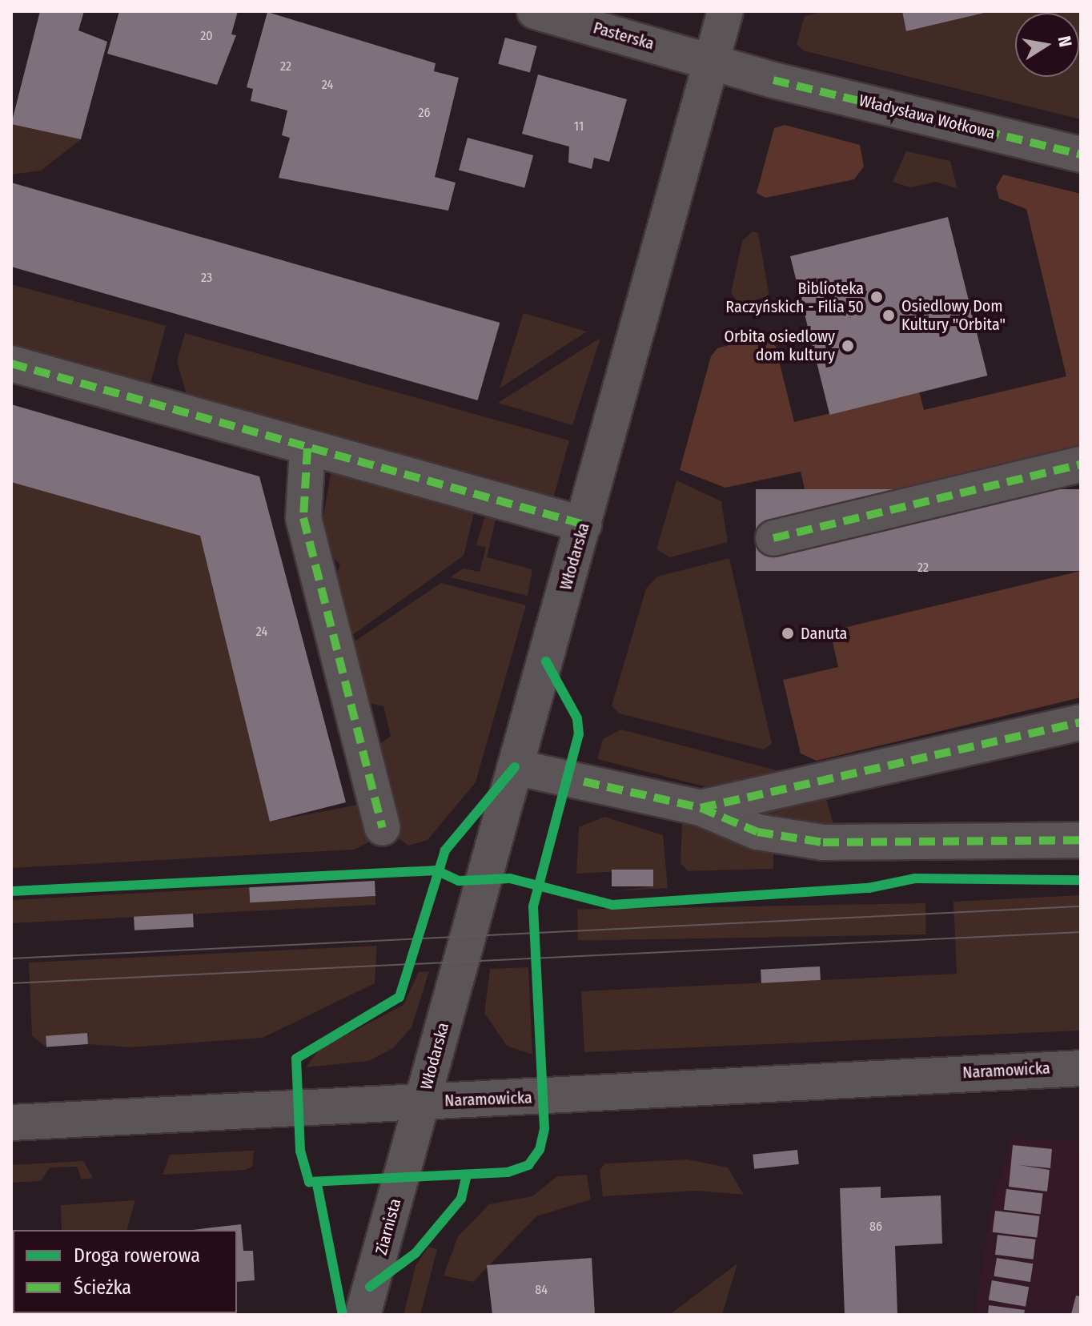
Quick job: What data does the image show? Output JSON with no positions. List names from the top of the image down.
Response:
{
  "streets": {
    "street": [
      "Pasterska",
      "Władysława Wołkowa",
      "Włodarska",
      "Naramowicka",
      "Ziarnista"
    ]
  },
  "crossings": [
    ["Pasterska", "Władysława Wołkowa"],
    ["Pasterska", "Włodarska"],
    ["Włodarska", "Naramowicka"],
    ["Włodarska", "Ziarnista"],
    ["Naramowicka", "Ziarnista"]
  ],
  "places": [
    "Biblioteka Raczyńskich - Filia 50",
    "Osiedlowy Dom Kultury \"Orbita\"",
    "Orbita osiedlowy dom kultury",
    "Danuta"
  ],
  "house_numbers": [
    "20",
    "22",
    "24",
    "26",
    "11",
    "23",
    "22",
    "24",
    "86",
    "84"
  ],
  "legend": ["Droga rowerowa", "Ścieżka"],
  "north": "right"
}
